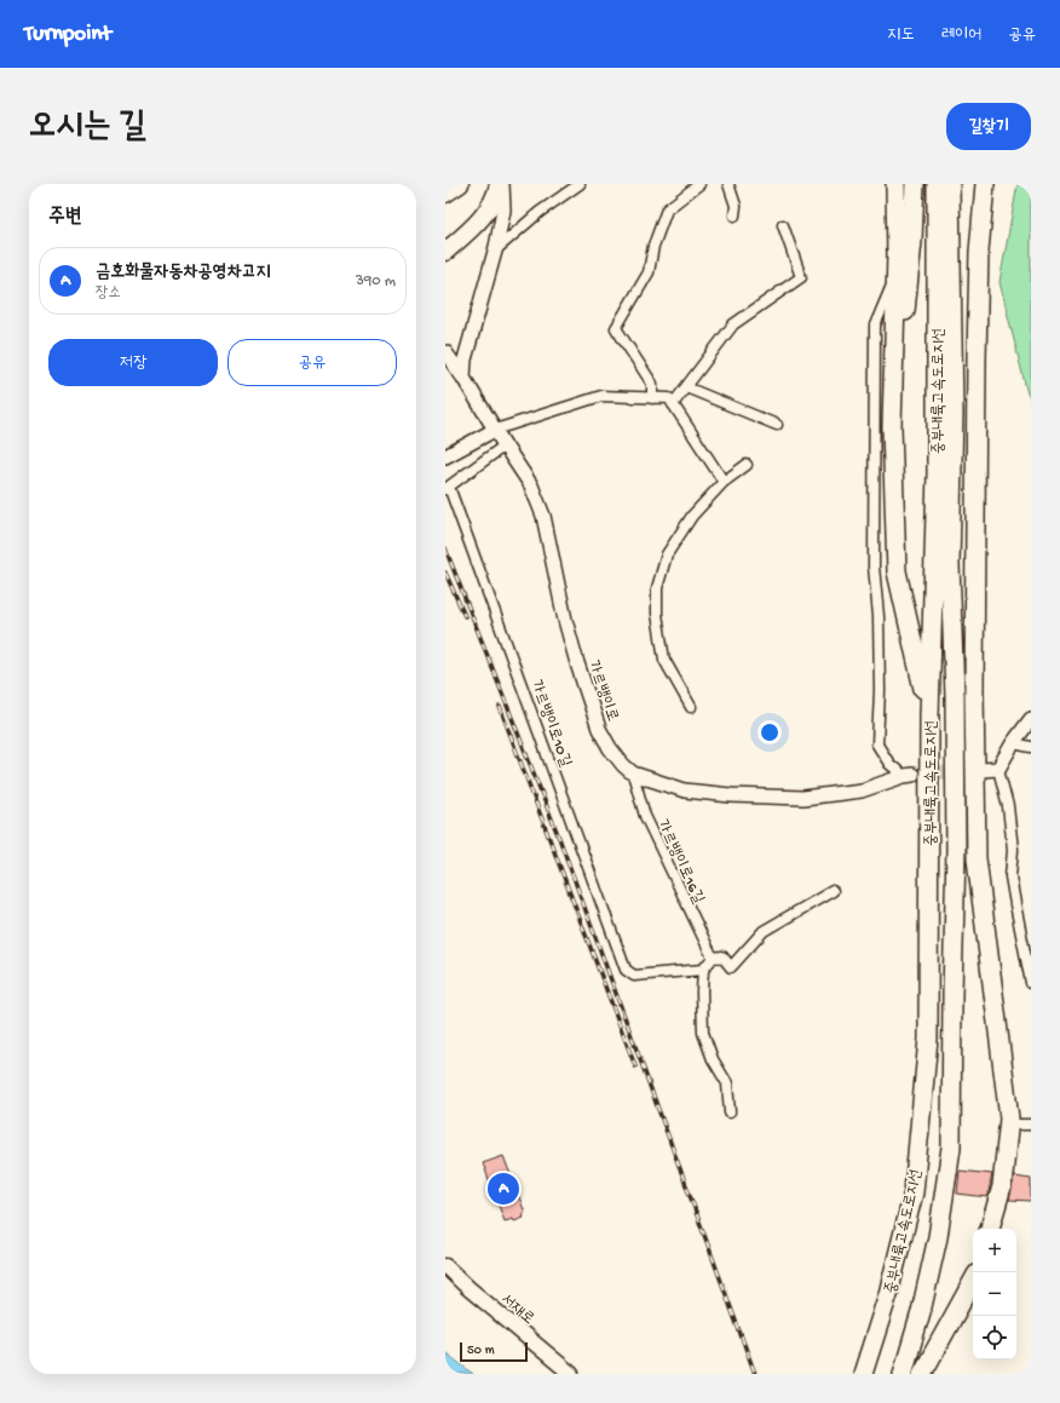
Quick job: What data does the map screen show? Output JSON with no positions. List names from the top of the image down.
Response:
{
  "streets": {
    "highway": ["중부내륙고속도로지선"],
    "main road": ["서재로"],
    "street": ["가르뱅이로", "가르뱅이로10길", "가르뱅이로16길"]
  },
  "crossings": [
    ["가르뱅이로", "가르뱅이로16길"]
  ],
  "scale_bar": "50 m",
  "page": {
    "header": "Turnpoint",
    "nav": ["지도", "레이어", "공유"],
    "buttons": [
      "길찾기",
      ["저장", "공유"]
    ],
    "title": "오시는 길",
    "heading": "주변",
    "list": [
      {
        "mark": "A",
        "name": "금호화물자동차공영차고지",
        "note": "장소",
        "value": "390 m"
      }
    ],
    "pins": "A",
    "map_buttons": ["+", "−"],
    "scale": "50 m"
  }
}
